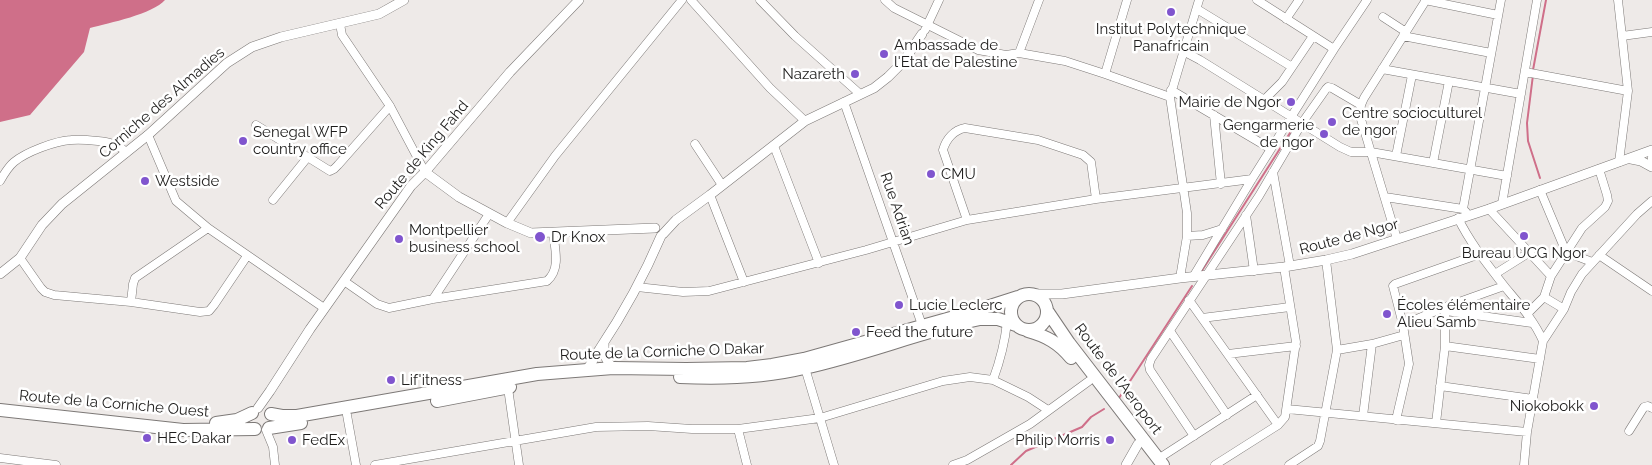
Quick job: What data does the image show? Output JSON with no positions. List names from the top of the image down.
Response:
{
  "streets": {
    "highway": ["Route de la Corniche O Dakar", "Route de l'Aeroport", "Route de la Corniche Ouest"],
    "street": [
      "Corniche des Almadies",
      "Route de King Fahd",
      "Rue Adrian",
      "Route de Ngor"
    ]
  },
  "crossings": [
    ["Route de King Fahd", "Route de la Corniche O Dakar"],
    ["Route de King Fahd", "Route de la Corniche Ouest"],
    ["Rue Adrian", "Route de la Corniche O Dakar"],
    ["Route de Ngor", "Route de la Corniche O Dakar"],
    ["Route de Ngor", "Route de l'Aeroport"],
    ["Route de la Corniche O Dakar", "Route de l'Aeroport"],
    ["Route de la Corniche O Dakar", "Route de la Corniche Ouest"]
  ],
  "places": [
    "Institut Polytechnique Panafricain",
    "Ambassade de l'Etat de Palestine",
    "Nazareth",
    "Mairie de Ngor",
    "Centre socioculturel de ngor",
    "Gengarmerie de ngor",
    "Senegal WFP country office",
    "CMU",
    "Westside",
    "Bureau UCG Ngor",
    "Dr Knox",
    "Montpellier business school",
    "Lucie Leclerc",
    "Écoles élémentaire Alieu Samb",
    "Feed the future",
    "Lif'itness",
    "Niokobokk",
    "HEC Dakar",
    "FedEx",
    "Philip Morris"
  ]
}
